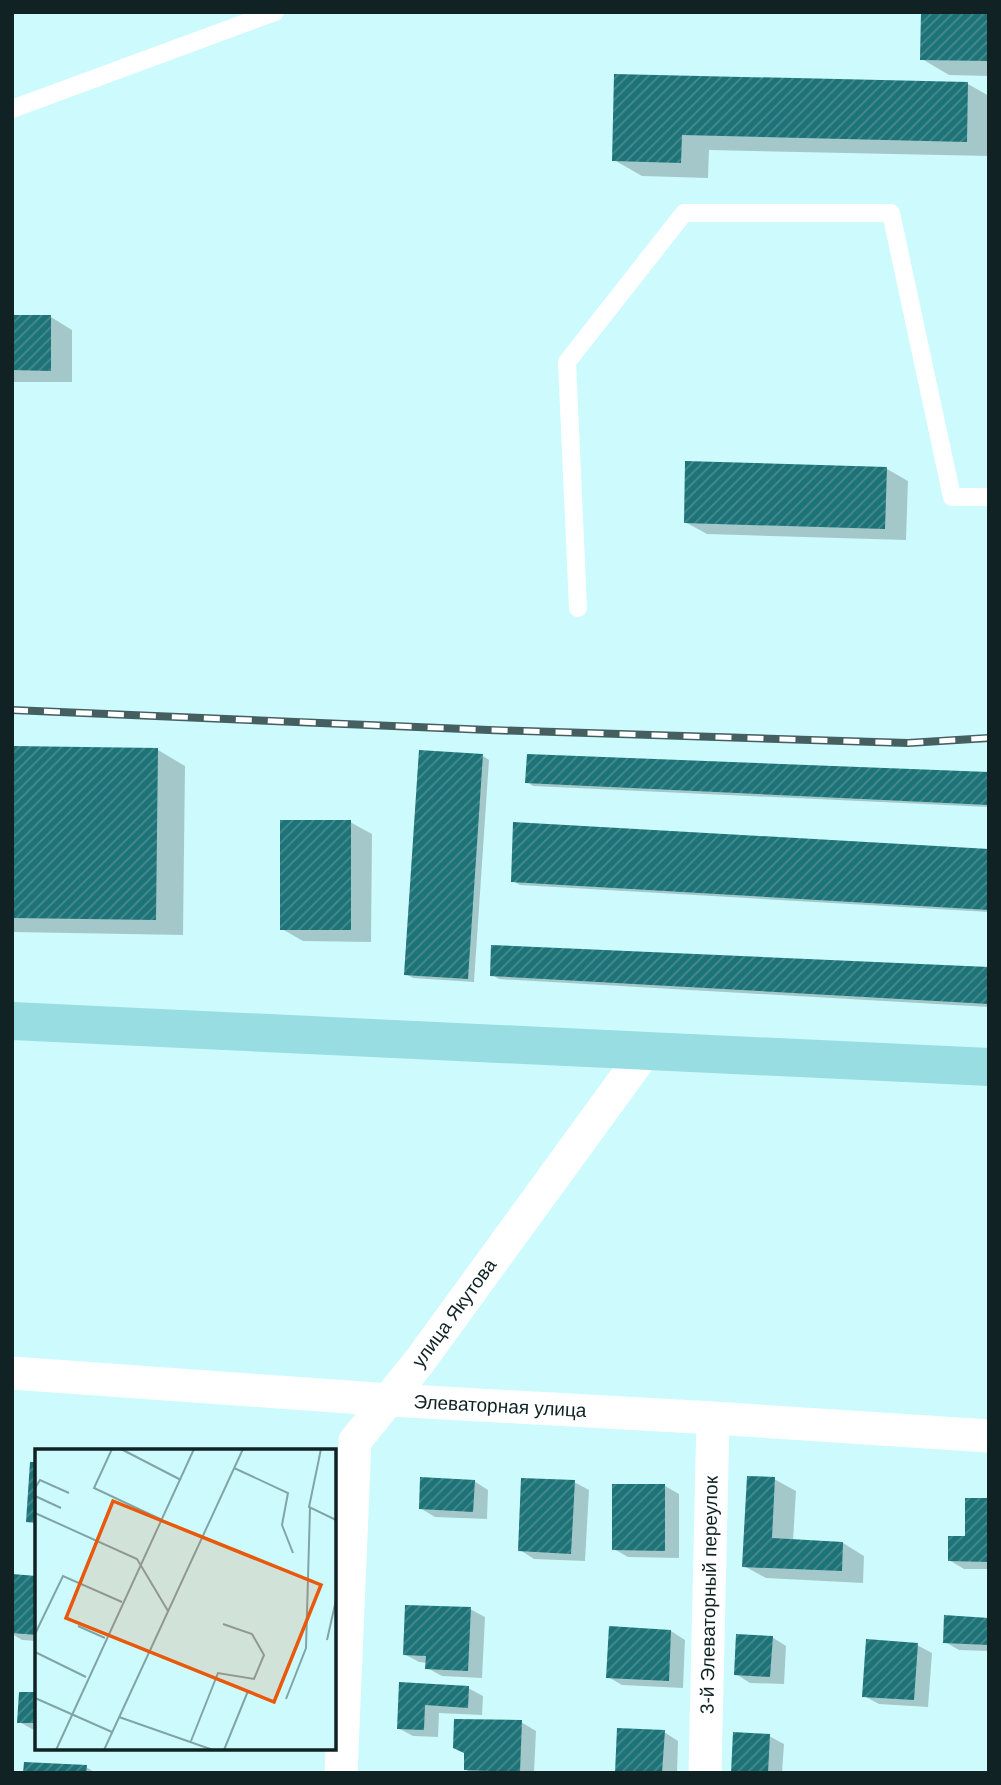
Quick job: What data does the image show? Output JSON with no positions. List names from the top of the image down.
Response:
{
  "streets": {
    "street": ["улица Якутова", "Элеваторная улица", "3-й Элеваторный переулок"]
  },
  "crossings": [
    ["улица Якутова", "Элеваторная улица"],
    ["Элеваторная улица", "3-й Элеваторный переулок"]
  ]
}
